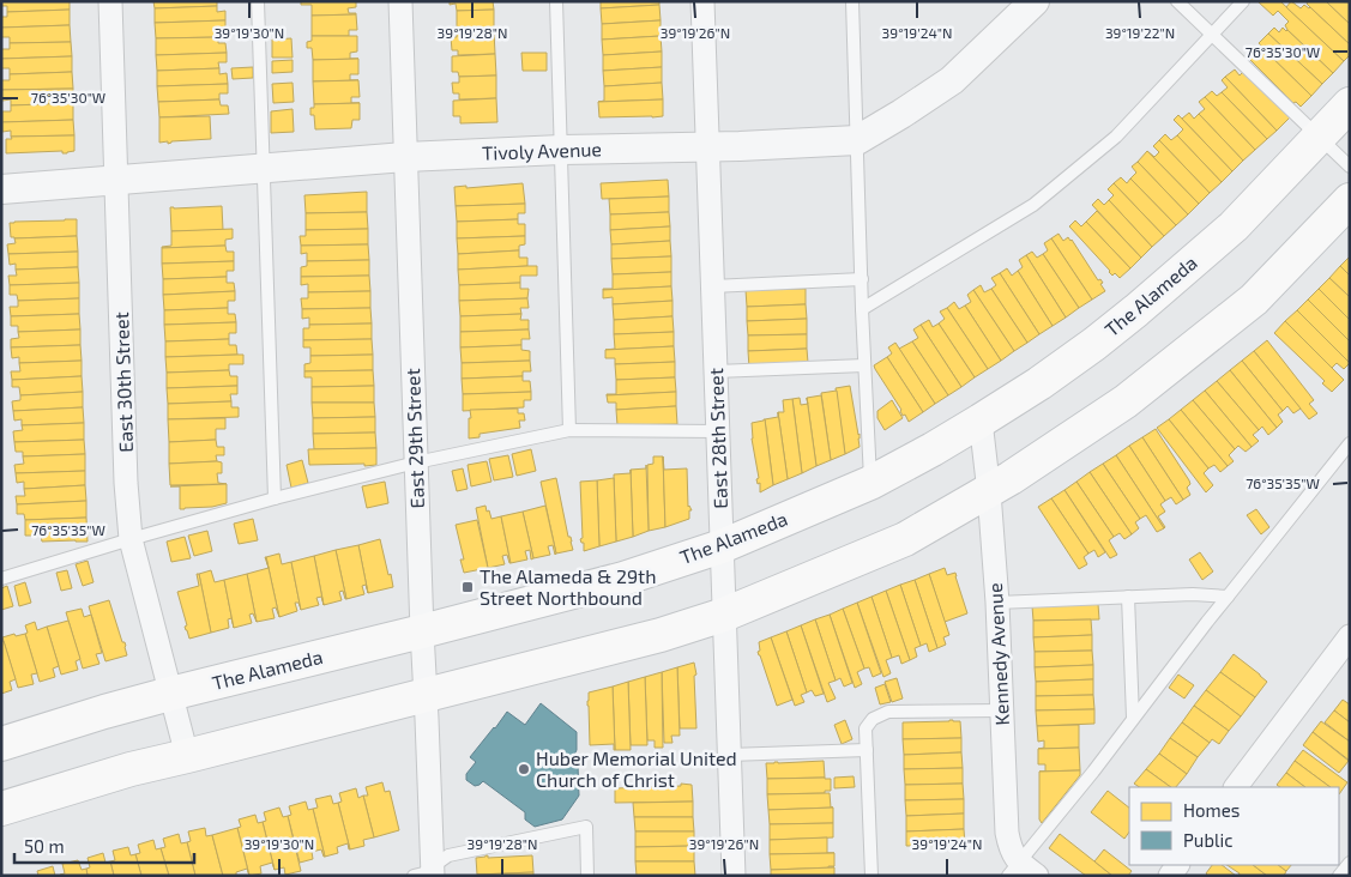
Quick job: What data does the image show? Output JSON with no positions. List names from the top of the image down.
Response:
{
  "streets": {
    "main road": ["The Alameda"],
    "street": [
      "Tivoly Avenue",
      "East 30th Street",
      "East 29th Street",
      "East 28th Street",
      "Kennedy Avenue"
    ]
  },
  "crossings": [
    ["Tivoly Avenue", "East 30th Street"],
    ["Tivoly Avenue", "East 29th Street"],
    ["Tivoly Avenue", "East 28th Street"],
    ["The Alameda", "East 30th Street"],
    ["The Alameda", "East 29th Street"],
    ["The Alameda", "East 28th Street"],
    ["The Alameda", "Kennedy Avenue"]
  ],
  "places": {
    "transit": ["The Alameda & 29th Street Northbound"],
    "other": ["Huber Memorial United Church of Christ"]
  },
  "legend": ["Homes", "Public"],
  "scale_bar": "50 m",
  "coordinates": [
    "39°19'30\"N",
    "39°19'28\"N",
    "39°19'26\"N",
    "39°19'24\"N",
    "39°19'22\"N",
    "76°35'30\"W",
    "76°35'35\"W"
  ]
}
